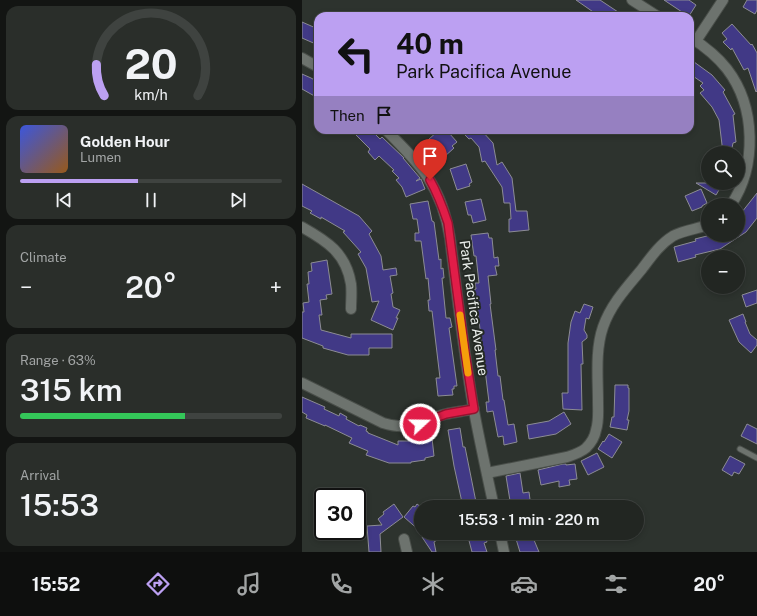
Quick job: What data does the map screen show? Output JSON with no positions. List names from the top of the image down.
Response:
{
  "streets": {
    "street": ["Park Pacifica Avenue"]
  },
  "page": {
    "turn": ["40 m", "Park Pacifica Avenue"],
    "then": "Then",
    "song": ["Golden Hour", "Lumen"],
    "map_buttons": ["+", "−"],
    "tile": [
      "Climate",
      ["Range · 63%", "315 km"],
      ["Arrival", "15:53"]
    ],
    "heat": ["−", "20°", "+"],
    "limit": "30",
    "trip": "15:53 · 1 min · 220 m",
    "tabs": ["15:52", "20°"],
    "gauge": ["20", "km/h"]
  }
}
